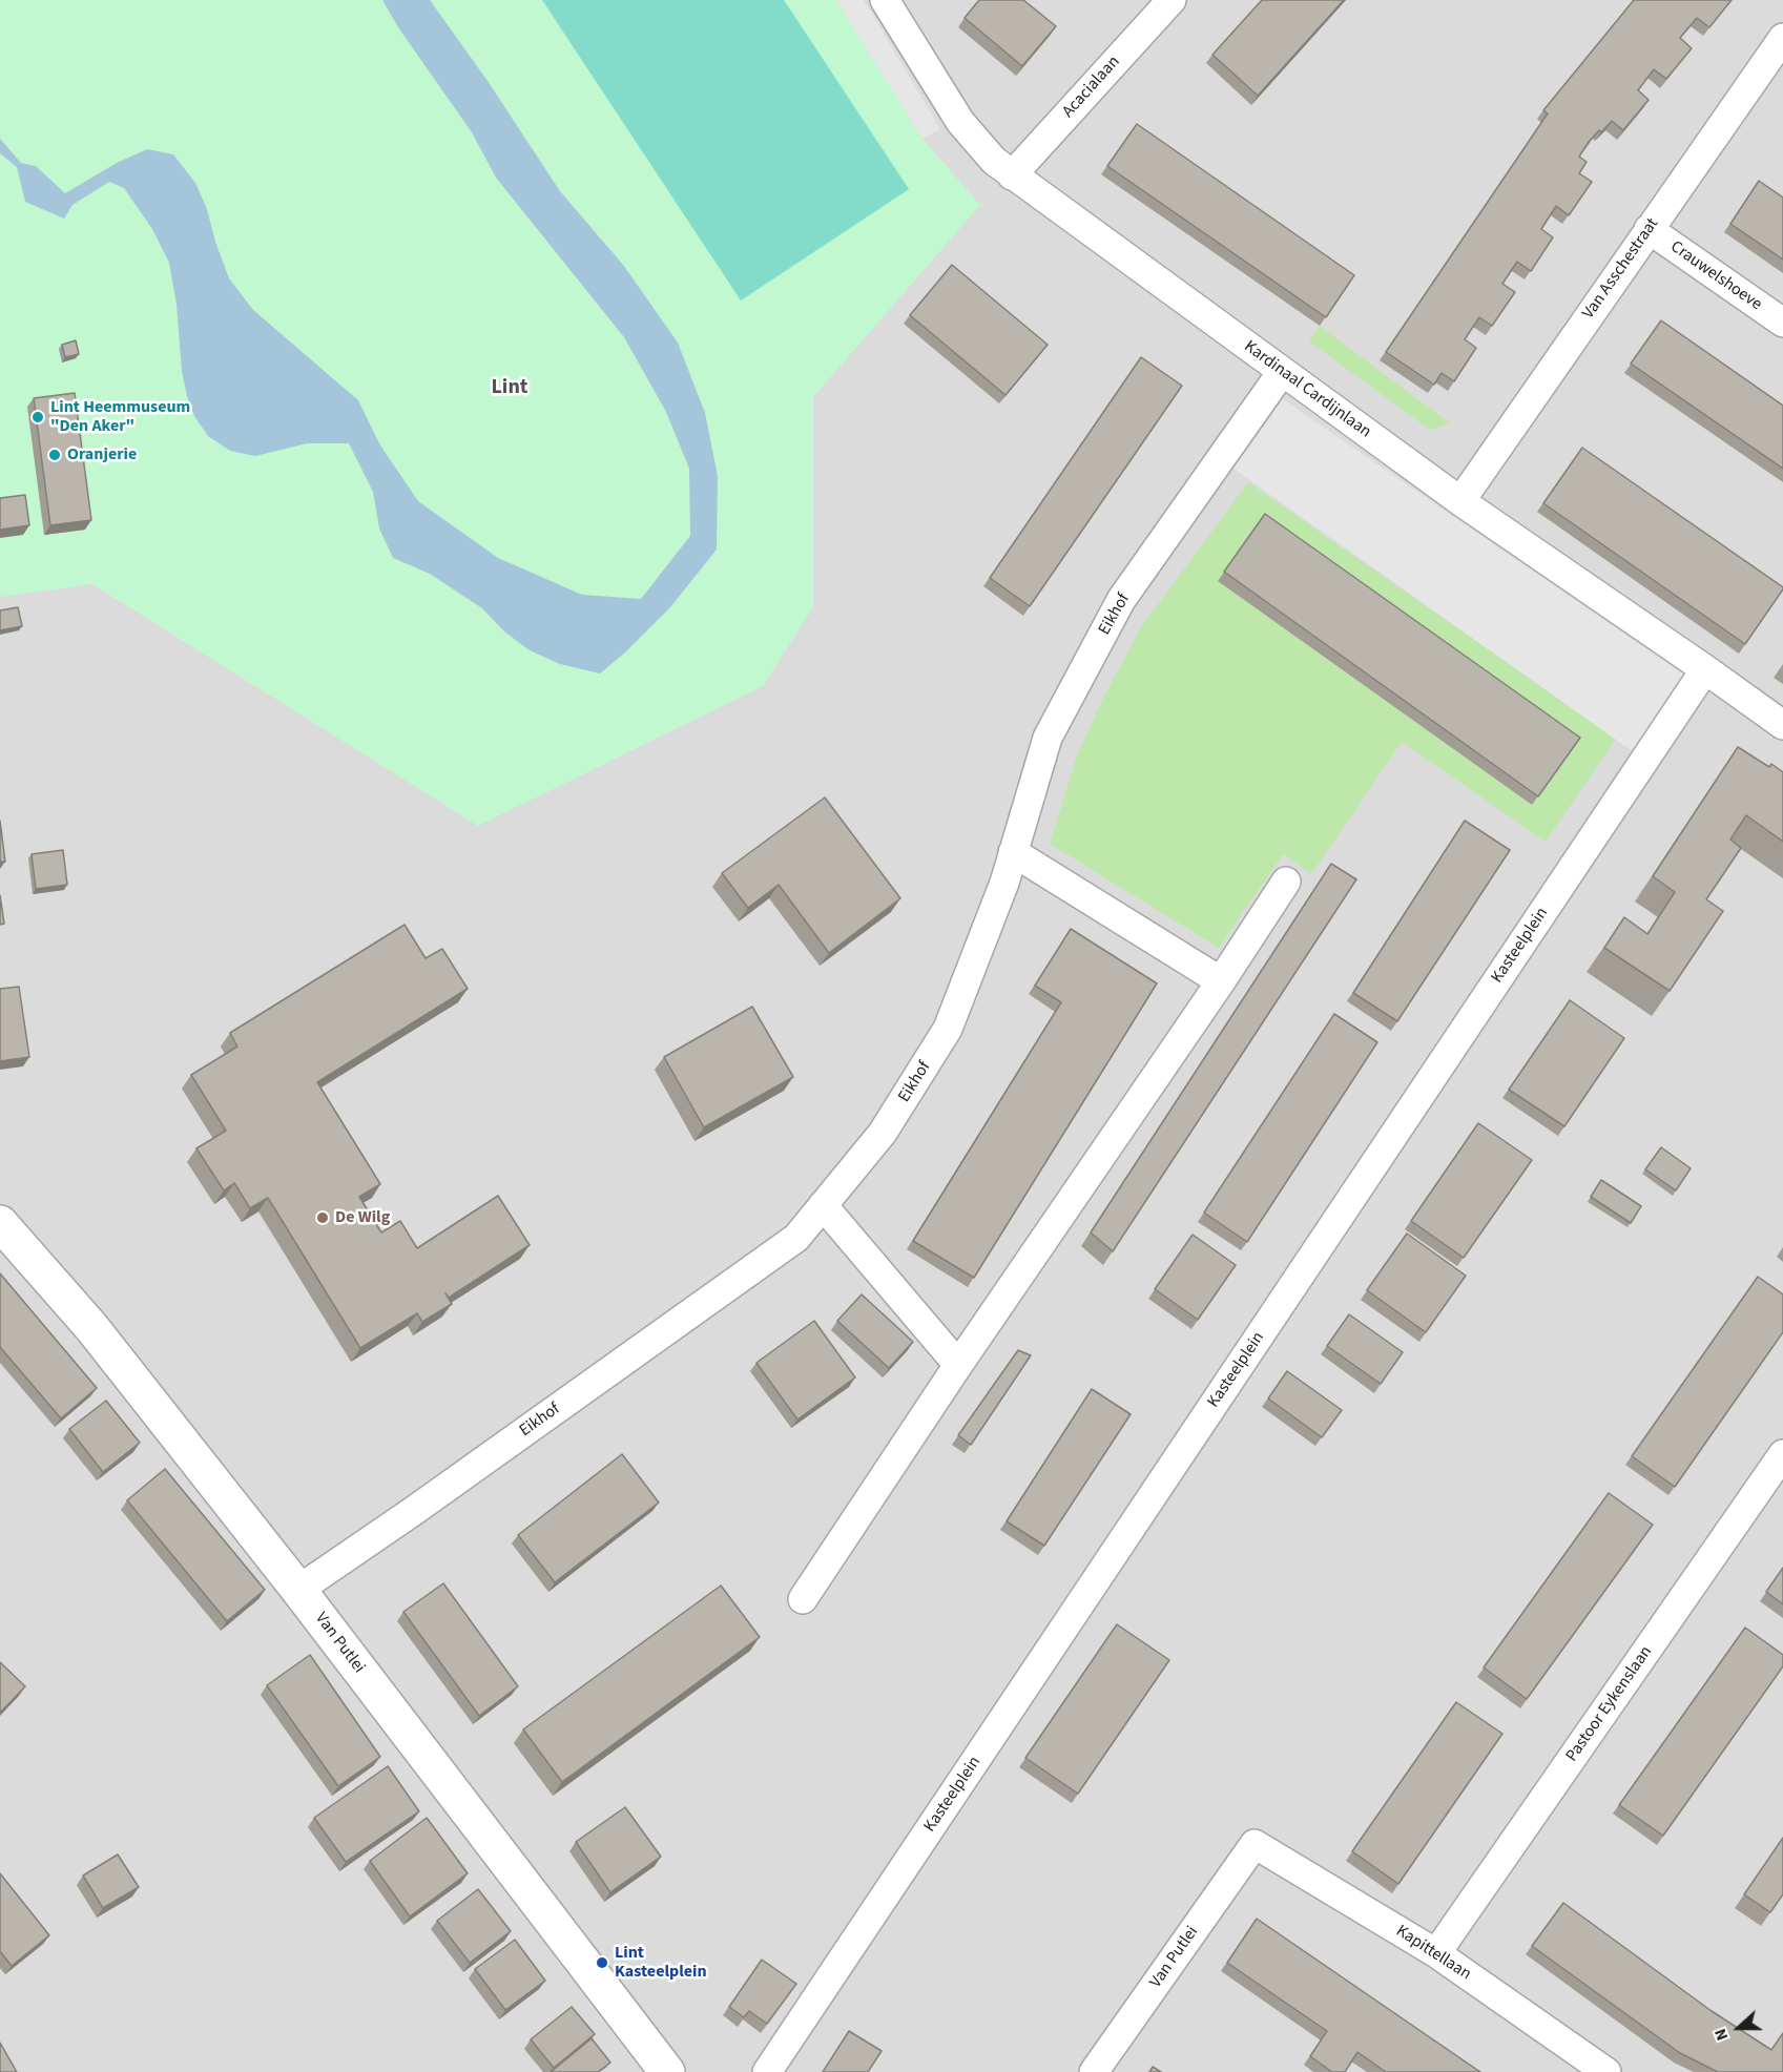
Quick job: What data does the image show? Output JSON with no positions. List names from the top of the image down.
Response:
{
  "streets": {
    "street": [
      "Acacialaan",
      "Van Asschestraat",
      "Crauwelshoeve",
      "Kardinaal Cardijnlaan",
      "Eikhof",
      "Kasteelplein",
      "Van Putlei",
      "Pastoor Eykenslaan",
      "Kapittellaan"
    ]
  },
  "crossings": [
    ["Acacialaan", "Kardinaal Cardijnlaan"],
    ["Van Asschestraat", "Crauwelshoeve"],
    ["Van Asschestraat", "Kardinaal Cardijnlaan"],
    ["Kardinaal Cardijnlaan", "Eikhof"],
    ["Kardinaal Cardijnlaan", "Kasteelplein"],
    ["Eikhof", "Van Putlei"],
    ["Van Putlei", "Kapittellaan"],
    ["Pastoor Eykenslaan", "Kapittellaan"]
  ],
  "districts": ["Lint"],
  "places": [
    "Lint Heemmuseum \"Den Aker\"",
    "Oranjerie",
    "De Wilg",
    "Lint Kasteelplein"
  ],
  "north": "left"
}
